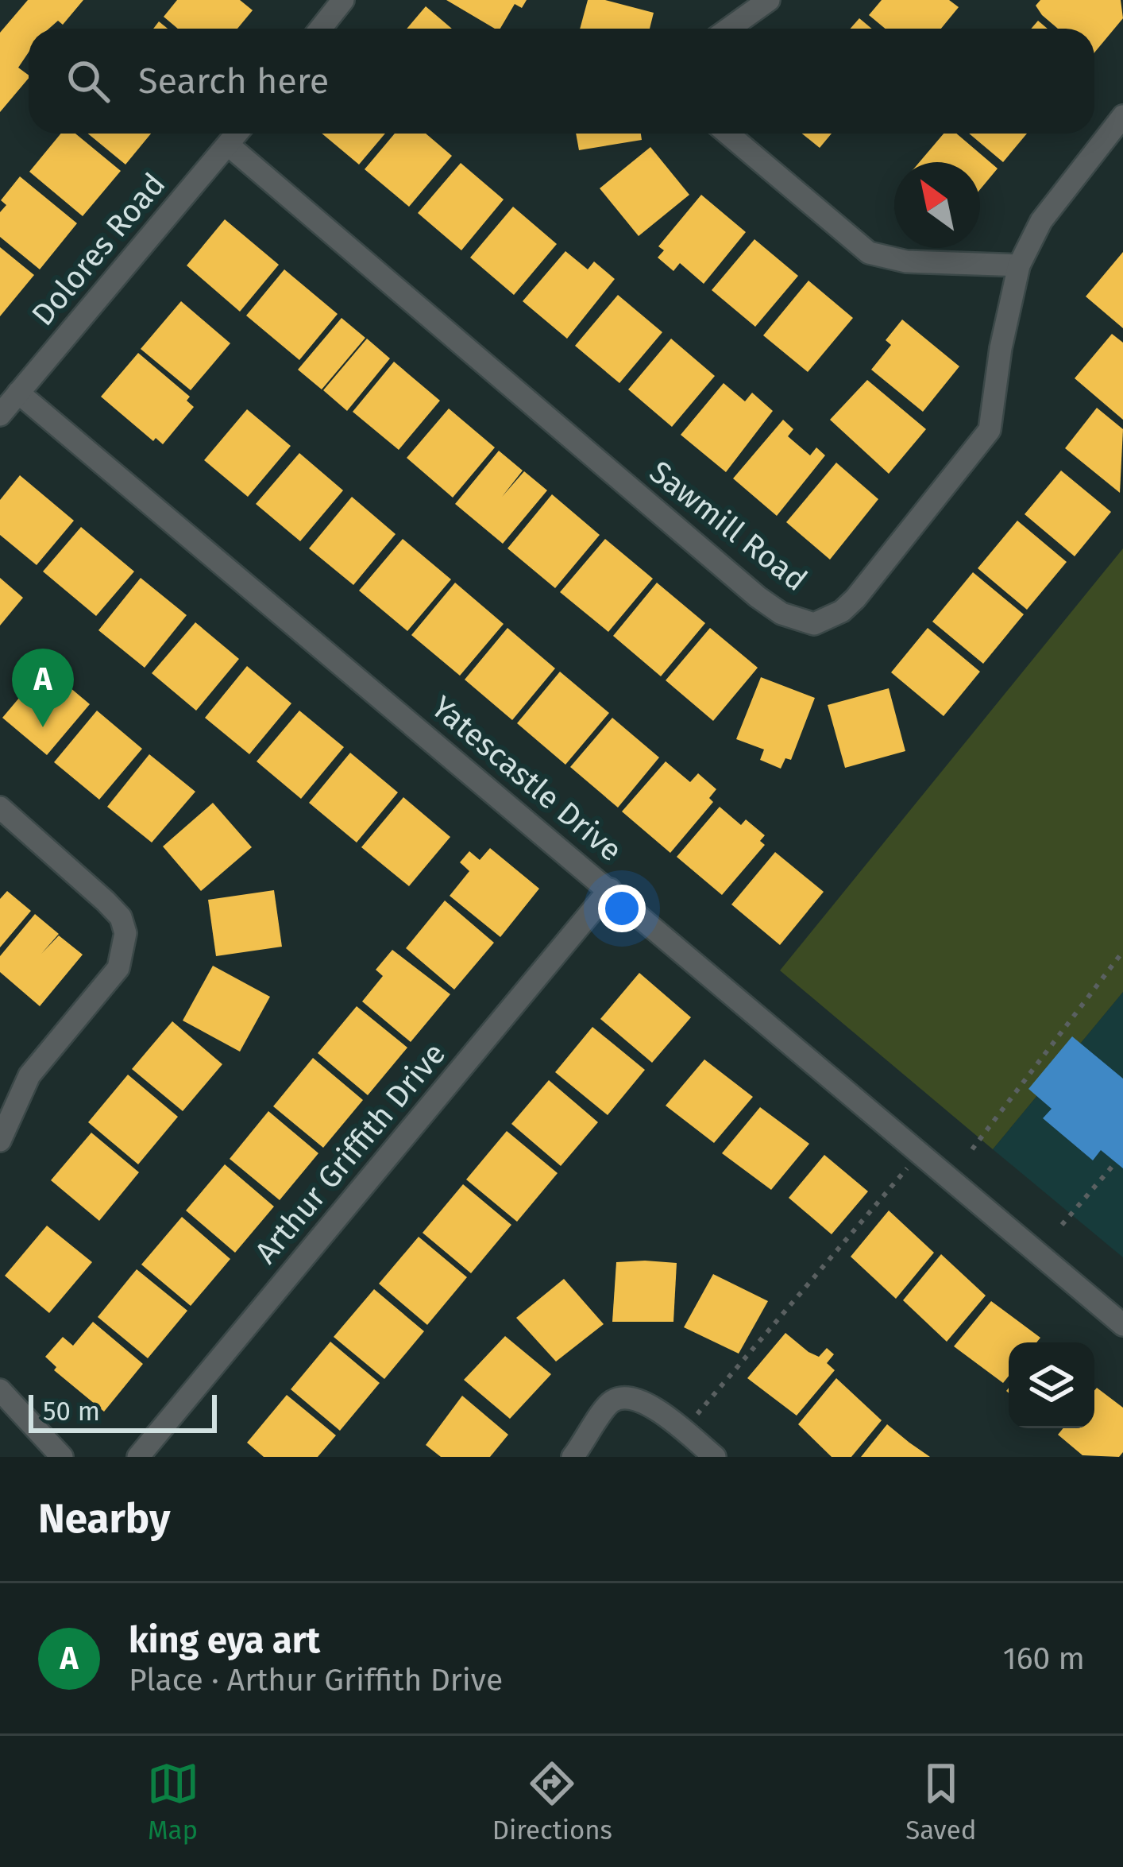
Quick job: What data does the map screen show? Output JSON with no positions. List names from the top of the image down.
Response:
{
  "streets": {
    "street": [
      "Dolores Road",
      "Sawmill Road",
      "Yatescastle Drive",
      "Arthur Griffith Drive"
    ]
  },
  "crossings": [
    ["Dolores Road", "Sawmill Road"],
    ["Dolores Road", "Yatescastle Drive"],
    ["Yatescastle Drive", "Arthur Griffith Drive"]
  ],
  "scale_bar": "50 m",
  "north": "top left",
  "page": {
    "search": "Search here",
    "pins": "A",
    "scale": "50 m",
    "heading": "Nearby",
    "list": [
      {
        "mark": "A",
        "name": "king eya art",
        "note": "Place · Arthur Griffith Drive",
        "value": "160 m"
      }
    ],
    "nav": ["Map", "Directions", "Saved"]
  }
}
